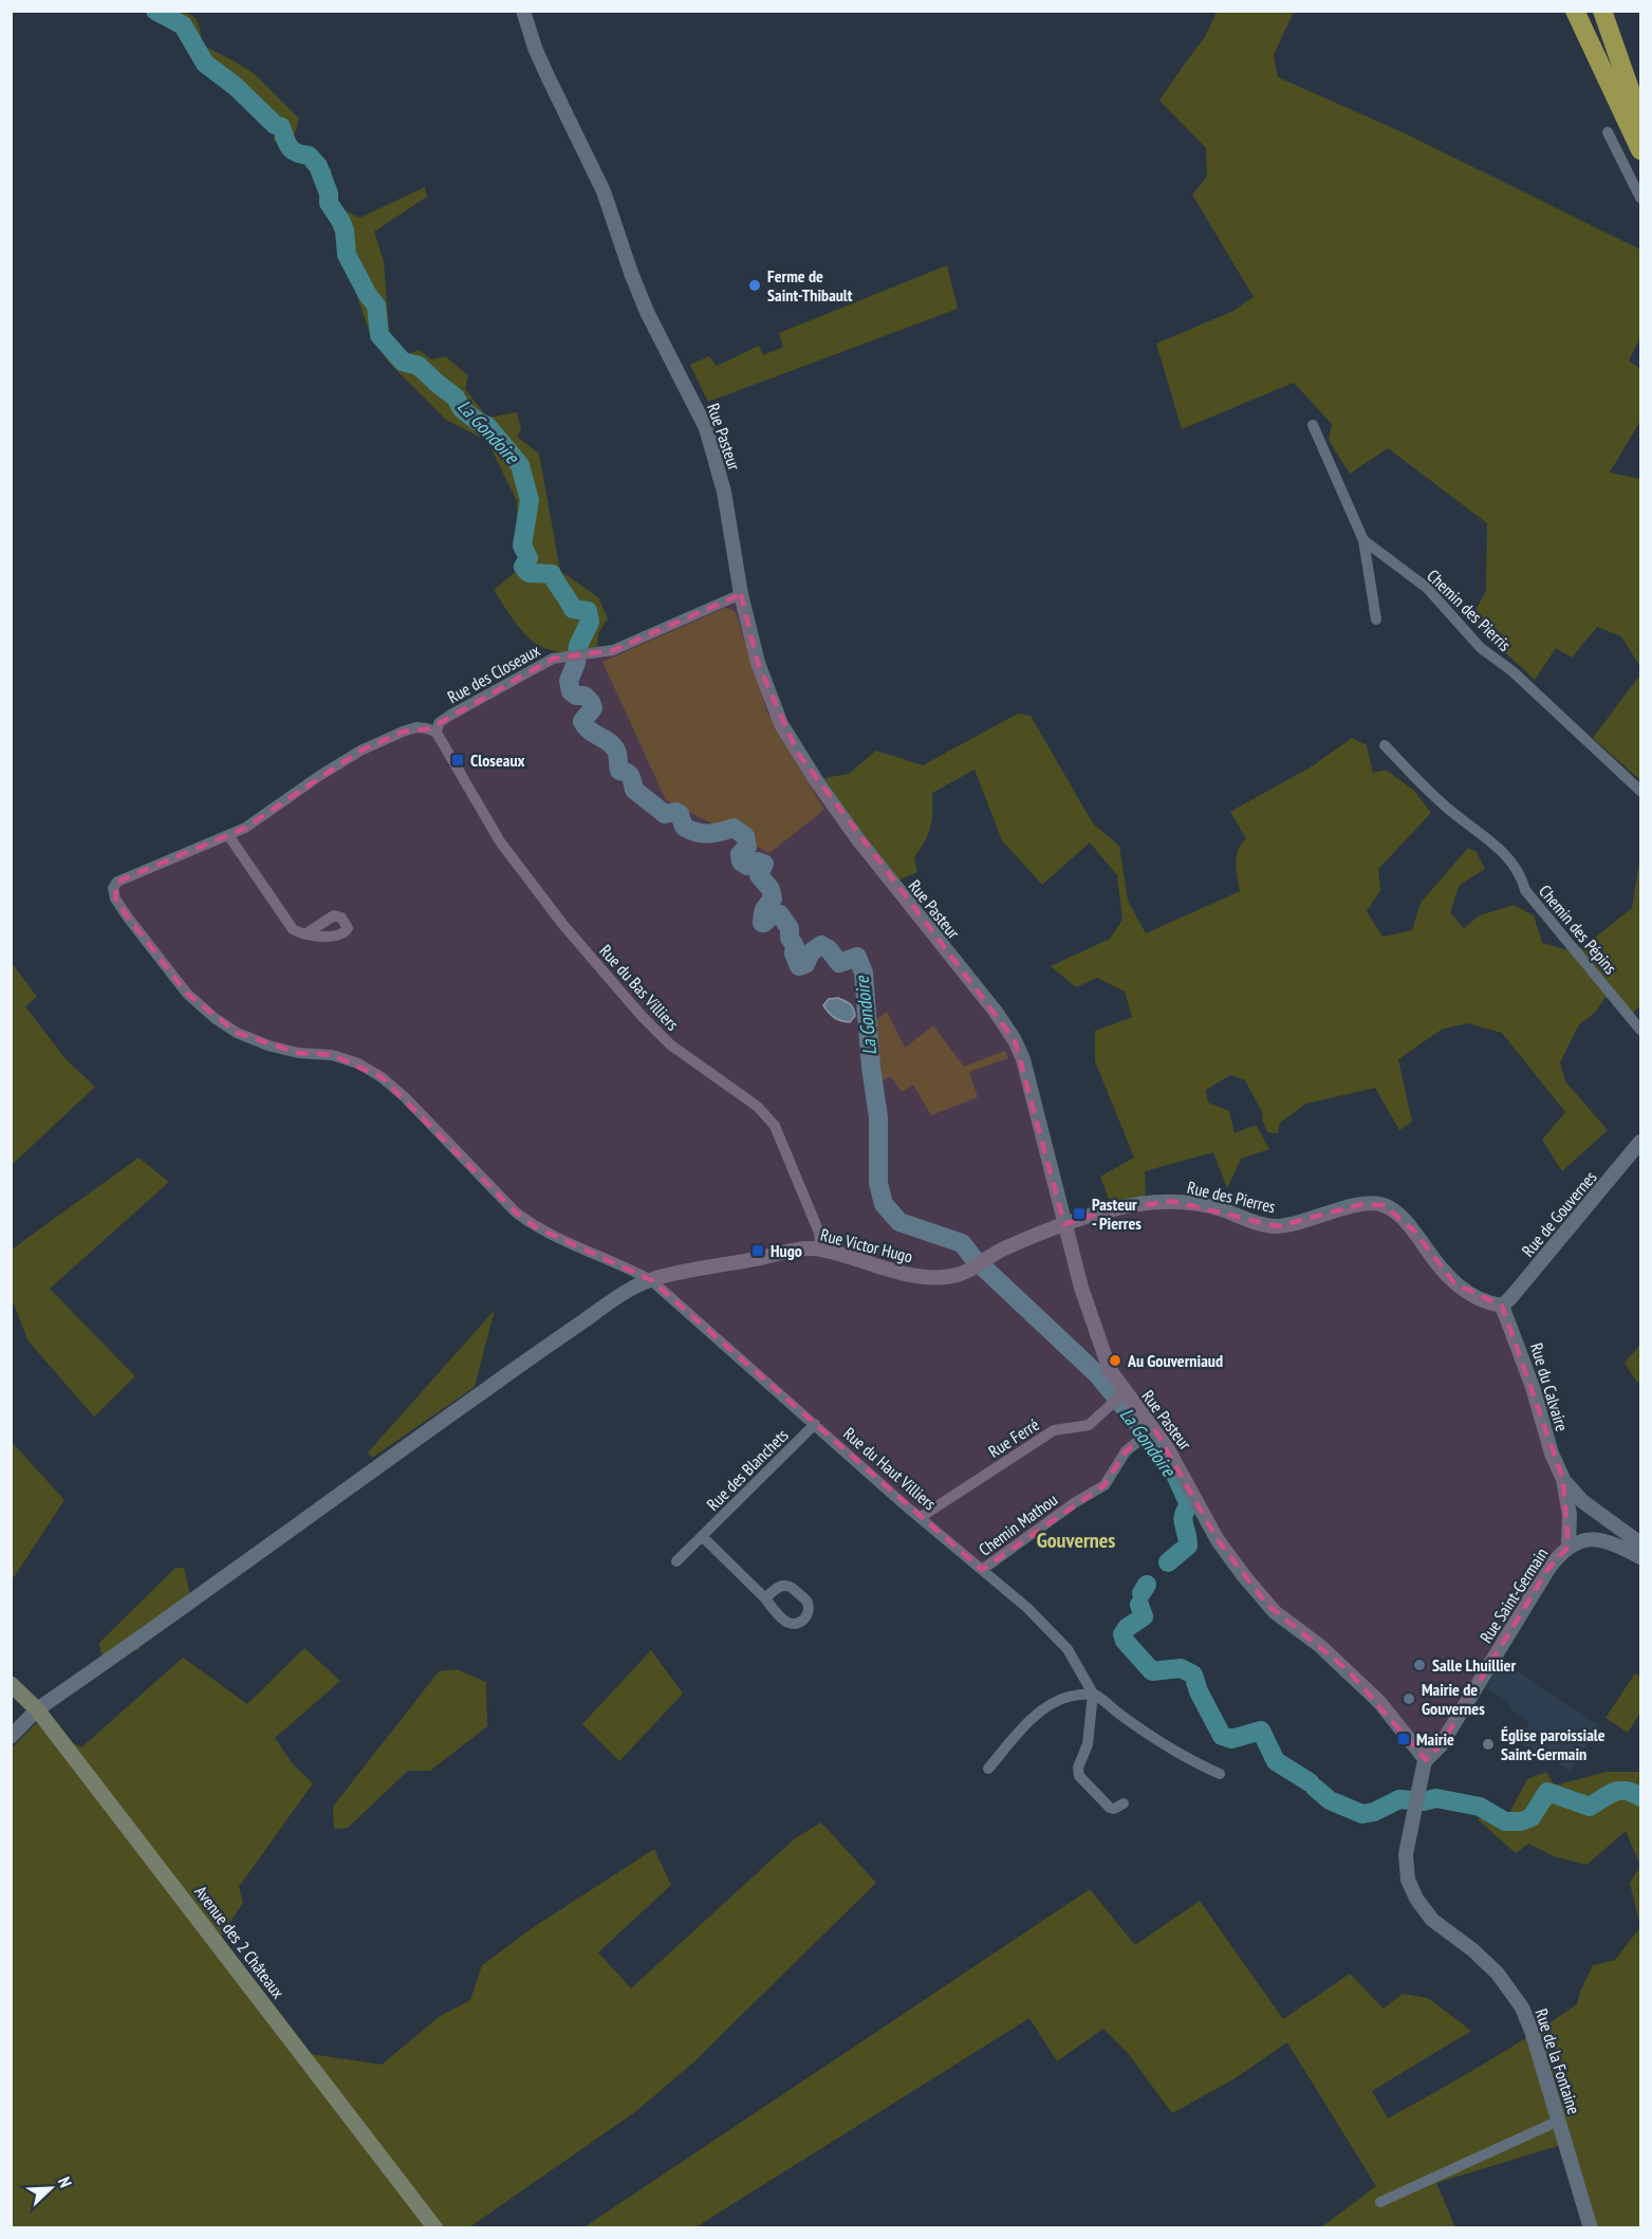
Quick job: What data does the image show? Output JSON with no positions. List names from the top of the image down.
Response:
{
  "streets": {
    "main road": ["Avenue des 2 Châteaux"],
    "street": [
      "Rue Pasteur",
      "Chemin des Pierris",
      "Rue des Closeaux",
      "Chemin des Pépins",
      "Rue du Bas Villiers",
      "Rue des Pierres",
      "Rue de Gouvernes",
      "Rue Victor Hugo",
      "Rue du Calvaire",
      "Rue Ferré",
      "Rue du Haut Villiers",
      "Rue des Blanchets",
      "Chemin Mathou",
      "Rue Saint-Germain",
      "Rue de la Fontaine"
    ]
  },
  "crossings": [
    ["Rue Pasteur", "Rue des Closeaux"],
    ["Rue Pasteur", "Rue des Pierres"],
    ["Rue Pasteur", "Rue Victor Hugo"],
    ["Rue Pasteur", "Rue Ferré"],
    ["Rue Pasteur", "Chemin Mathou"],
    ["Rue Pasteur", "Rue Saint-Germain"],
    ["Rue Pasteur", "Rue de la Fontaine"],
    ["Rue des Closeaux", "Rue du Bas Villiers"],
    ["Rue du Bas Villiers", "Rue Victor Hugo"],
    ["Rue des Pierres", "Rue de Gouvernes"],
    ["Rue des Pierres", "Rue Victor Hugo"],
    ["Rue des Pierres", "Rue du Calvaire"],
    ["Rue de Gouvernes", "Rue du Calvaire"],
    ["Rue Victor Hugo", "Rue du Haut Villiers"],
    ["Rue Victor Hugo", "Avenue des 2 Châteaux"],
    ["Rue du Calvaire", "Rue Saint-Germain"],
    ["Rue Ferré", "Rue du Haut Villiers"],
    ["Rue du Haut Villiers", "Rue des Blanchets"],
    ["Rue du Haut Villiers", "Chemin Mathou"],
    ["Rue Saint-Germain", "Rue de la Fontaine"]
  ],
  "districts": ["Gouvernes"],
  "water": ["La Gondoire"],
  "places": {
    "other": [
      "Ferme de Saint-Thibault",
      "Au Gouverniaud",
      "Salle Lhuillier",
      "Mairie de Gouvernes",
      "Église paroissiale Saint-Germain"
    ],
    "transit": [
      "Closeaux",
      "Pasteur - Pierres",
      "Hugo",
      "Mairie"
    ]
  },
  "north": "top right"
}
